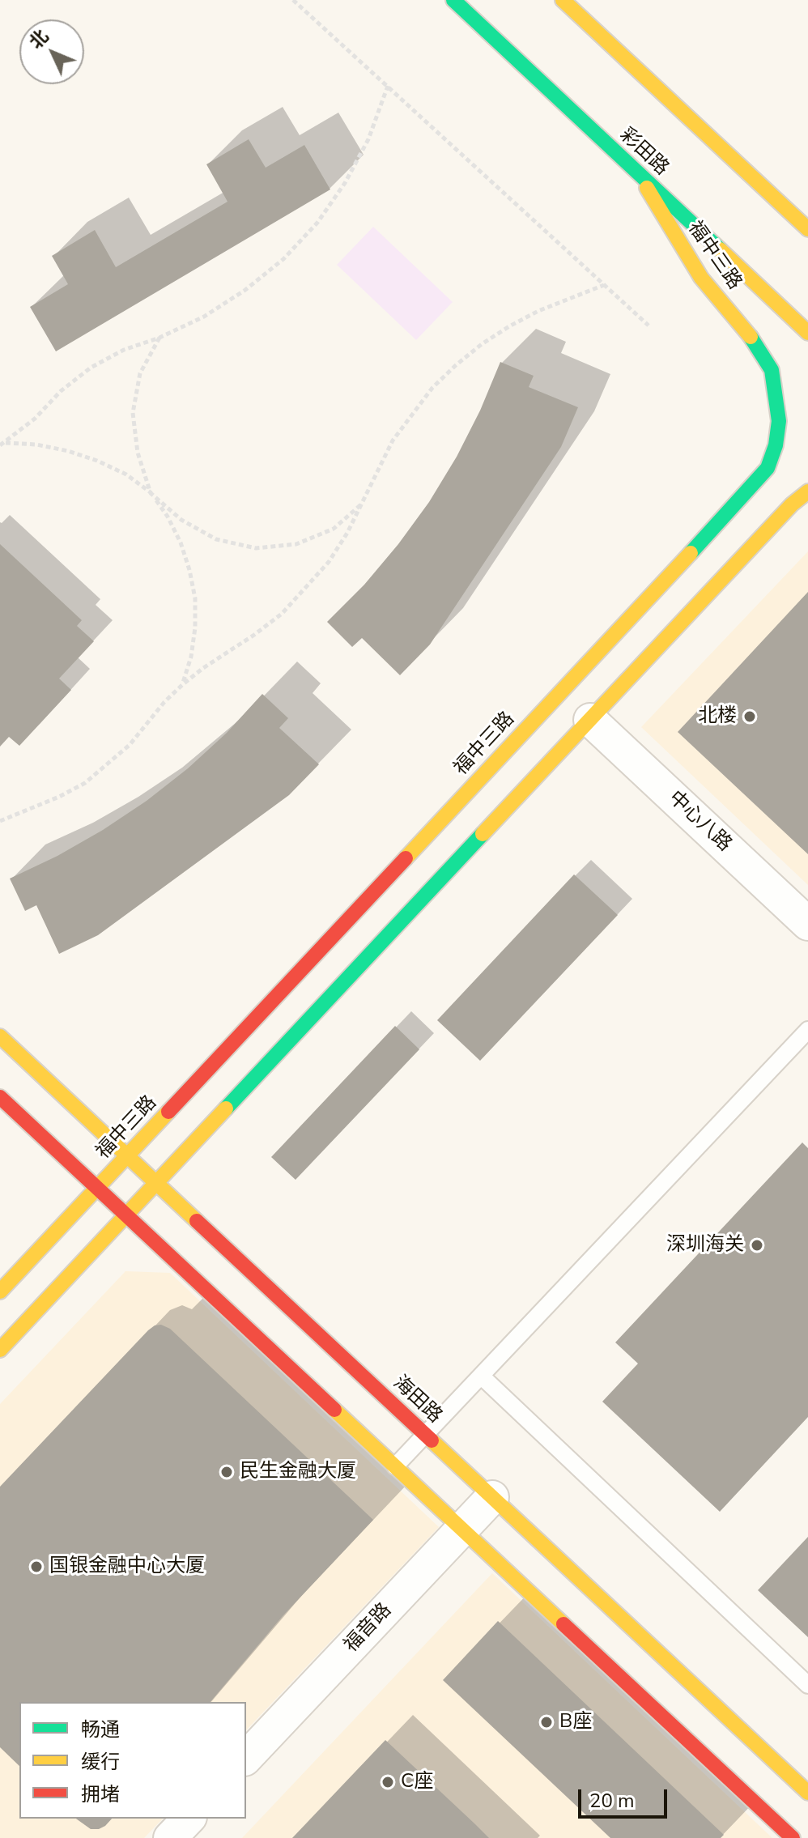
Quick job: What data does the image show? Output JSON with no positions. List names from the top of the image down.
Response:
{
  "streets": {
    "street": [
      "彩田路",
      "福中三路",
      "中心八路",
      "海田路",
      "福音路"
    ]
  },
  "crossings": [
    ["彩田路", "福中三路"],
    ["福中三路", "海田路"],
    ["海田路", "福音路"]
  ],
  "places": [
    "北楼",
    "深圳海关",
    "民生金融大厦",
    "国银金融中心大厦",
    "B座",
    "C座"
  ],
  "legend": ["畅通", "缓行", "拥堵"],
  "scale_bar": "20 m",
  "north": "top left"
}
